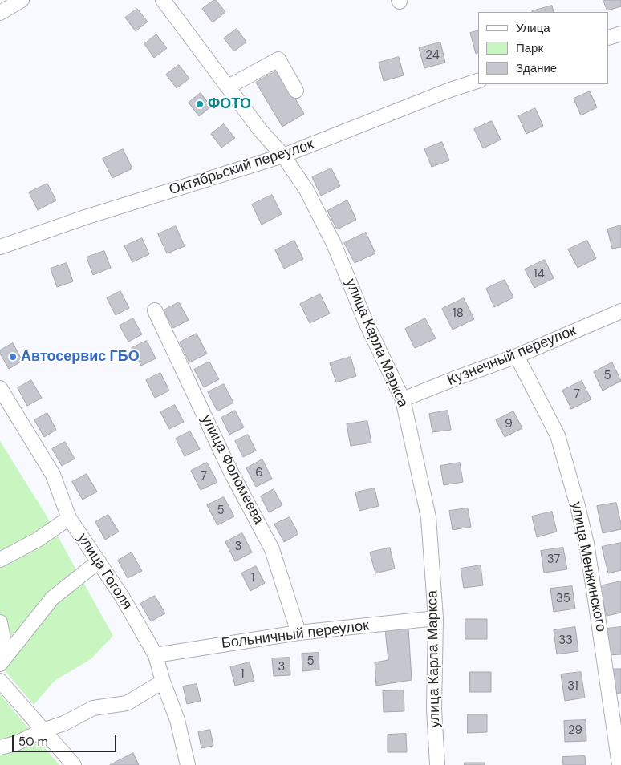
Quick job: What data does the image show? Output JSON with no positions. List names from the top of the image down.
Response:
{
  "streets": {
    "street": [
      "Октябрьский переулок",
      "улица Карла Маркса",
      "Кузнечный переулок",
      "улица Фоломеева",
      "улица Менжинского",
      "улица Гоголя",
      "Больничный переулок"
    ]
  },
  "crossings": [
    ["Октябрьский переулок", "улица Карла Маркса"],
    ["улица Карла Маркса", "Кузнечный переулок"],
    ["улица Карла Маркса", "Больничный переулок"],
    ["Кузнечный переулок", "улица Менжинского"],
    ["улица Фоломеева", "Больничный переулок"],
    ["улица Гоголя", "Больничный переулок"]
  ],
  "places": ["ФОТО", "Автосервис ГБО"],
  "house_numbers": [
    "24",
    "14",
    "18",
    "5",
    "7",
    "9",
    "6",
    "7",
    "5",
    "3",
    "37",
    "1",
    "35",
    "33",
    "5",
    "3",
    "1",
    "31",
    "29"
  ],
  "legend": ["Улица", "Парк", "Здание"],
  "scale_bar": "50 m"
}
